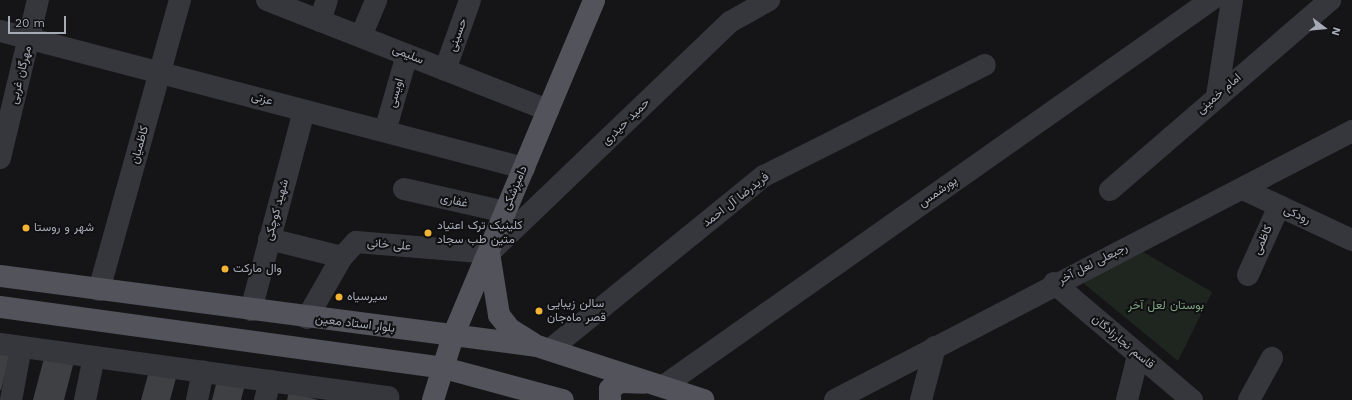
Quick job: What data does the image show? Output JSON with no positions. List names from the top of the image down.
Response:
{
  "streets": {
    "main road": ["دامپزشکی", "بلوار استاد معین"],
    "street": [
      "حسینی",
      "سلیمی",
      "مهرگان غربی",
      "اویسی",
      "امام خمینی",
      "عزتی",
      "حمید حیدری",
      "کاظمیان",
      "پورشمس",
      "فریدرضا آل احمد",
      "غفاری",
      "شهید کوچکی",
      "رودکی",
      "کاظمی",
      "علی خانی",
      "رجبعلی لعل آخر",
      "قاسم نجارزادگان"
    ]
  },
  "crossings": [
    ["حسینی", "سلیمی"],
    ["سلیمی", "اویسی"],
    ["سلیمی", "دامپزشکی"],
    ["مهرگان غربی", "عزتی"],
    ["اویسی", "عزتی"],
    ["عزتی", "کاظمیان"],
    ["عزتی", "دامپزشکی"],
    ["عزتی", "شهید کوچکی"],
    ["حمید حیدری", "دامپزشکی"],
    ["حمید حیدری", "علی خانی"],
    ["کاظمیان", "بلوار استاد معین"],
    ["دامپزشکی", "غفاری"],
    ["دامپزشکی", "علی خانی"],
    ["دامپزشکی", "بلوار استاد معین"],
    ["پورشمس", "بلوار استاد معین"],
    ["فریدرضا آل احمد", "بلوار استاد معین"],
    ["شهید کوچکی", "بلوار استاد معین"],
    ["رودکی", "کاظمی"],
    ["رودکی", "رجبعلی لعل آخر"],
    ["علی خانی", "بلوار استاد معین"],
    ["رجبعلی لعل آخر", "قاسم نجارزادگان"]
  ],
  "parks": ["بوستان لعل آخر"],
  "places": [
    "شهر و روستا",
    "کلینیک ترک اعتیاد متین طب سجاد",
    "وال مارکت",
    "سیرسیاه",
    "سالن زیبایی قصر ماه‌جان"
  ],
  "scale_bar": "20 m",
  "north": "right"
}
